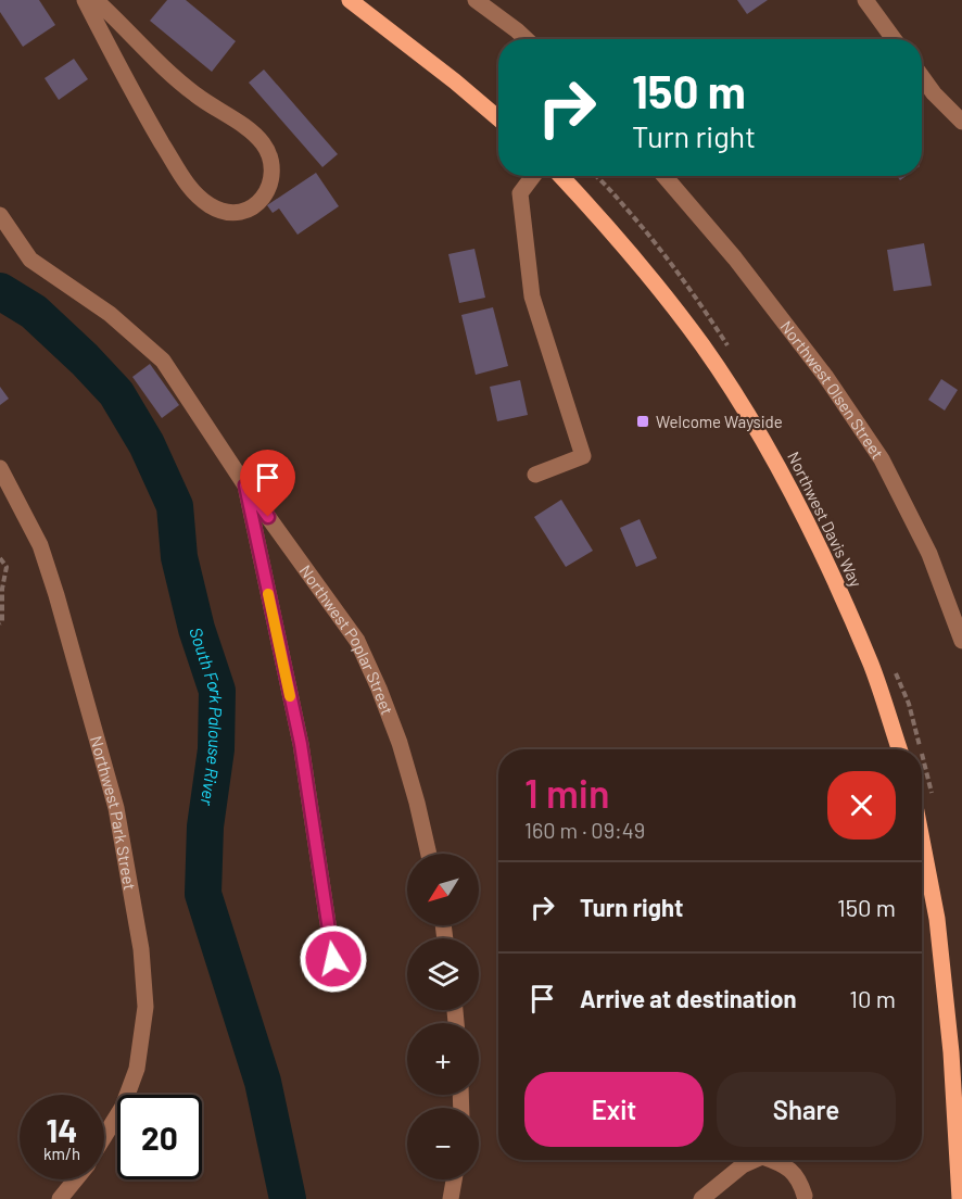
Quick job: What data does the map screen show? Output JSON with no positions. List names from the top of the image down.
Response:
{
  "streets": {
    "main road": ["Northwest Davis Way"],
    "street": ["Northwest Olsen Street", "Northwest Poplar Street", "Northwest Park Street"]
  },
  "water": ["South Fork Palouse River"],
  "places": {
    "transit": ["Welcome Wayside"]
  },
  "north": "bottom left",
  "page": {
    "turn": ["150 m", "Turn right"],
    "heading": ["1 min", "160 m · 09:49"],
    "map_buttons": ["+", "−"],
    "list": [
      {
        "name": "Turn right",
        "value": "150 m"
      },
      {
        "name": "Arrive at destination",
        "value": "10 m"
      }
    ],
    "buttons": ["Exit", "Share"],
    "speed": "14 km/h",
    "limit": "20"
  }
}
